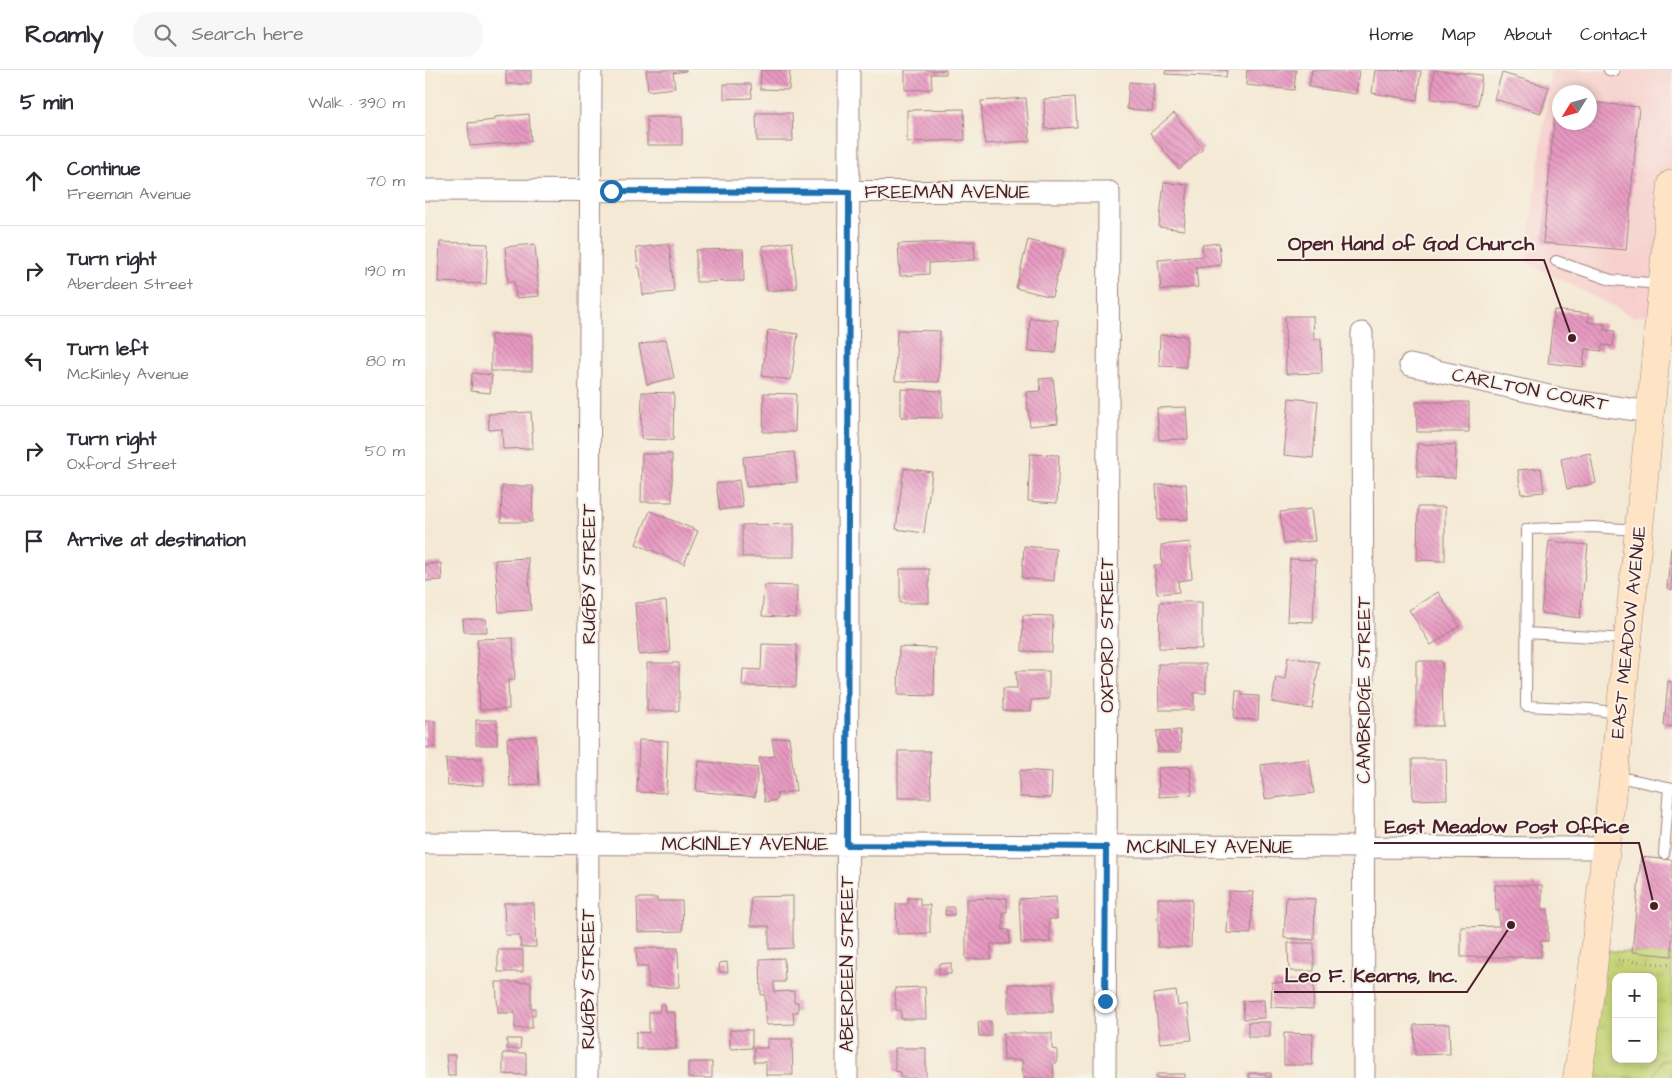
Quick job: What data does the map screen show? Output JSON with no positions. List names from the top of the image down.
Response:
{
  "streets": {
    "street": [
      "FREEMAN AVENUE",
      "CARLTON COURT",
      "RUGBY STREET",
      "EAST MEADOW AVENUE",
      "OXFORD STREET",
      "CAMBRIDGE STREET",
      "MCKINLEY AVENUE",
      "ABERDEEN STREET"
    ]
  },
  "crossings": [
    ["FREEMAN AVENUE", "RUGBY STREET"],
    ["FREEMAN AVENUE", "OXFORD STREET"],
    ["FREEMAN AVENUE", "ABERDEEN STREET"],
    ["CARLTON COURT", "EAST MEADOW AVENUE"],
    ["RUGBY STREET", "MCKINLEY AVENUE"],
    ["EAST MEADOW AVENUE", "MCKINLEY AVENUE"],
    ["OXFORD STREET", "MCKINLEY AVENUE"],
    ["CAMBRIDGE STREET", "MCKINLEY AVENUE"],
    ["MCKINLEY AVENUE", "ABERDEEN STREET"]
  ],
  "places": ["Open Hand of God Church", "East Meadow Post Office", "Leo F. Kearns, Inc."],
  "north": "bottom left",
  "page": {
    "header": "Roamly",
    "search": "Search here",
    "nav": [
      "Home",
      "Map",
      "About",
      "Contact"
    ],
    "heading": ["5 min", "Walk · 390 m"],
    "list": [
      ["Continue", "Freeman Avenue", "70 m"],
      ["Turn right", "Aberdeen Street", "190 m"],
      ["Turn left", "McKinley Avenue", "80 m"],
      ["Turn right", "Oxford Street", "50 m"],
      "Arrive at destination"
    ],
    "map_buttons": ["+", "−"]
  }
}
